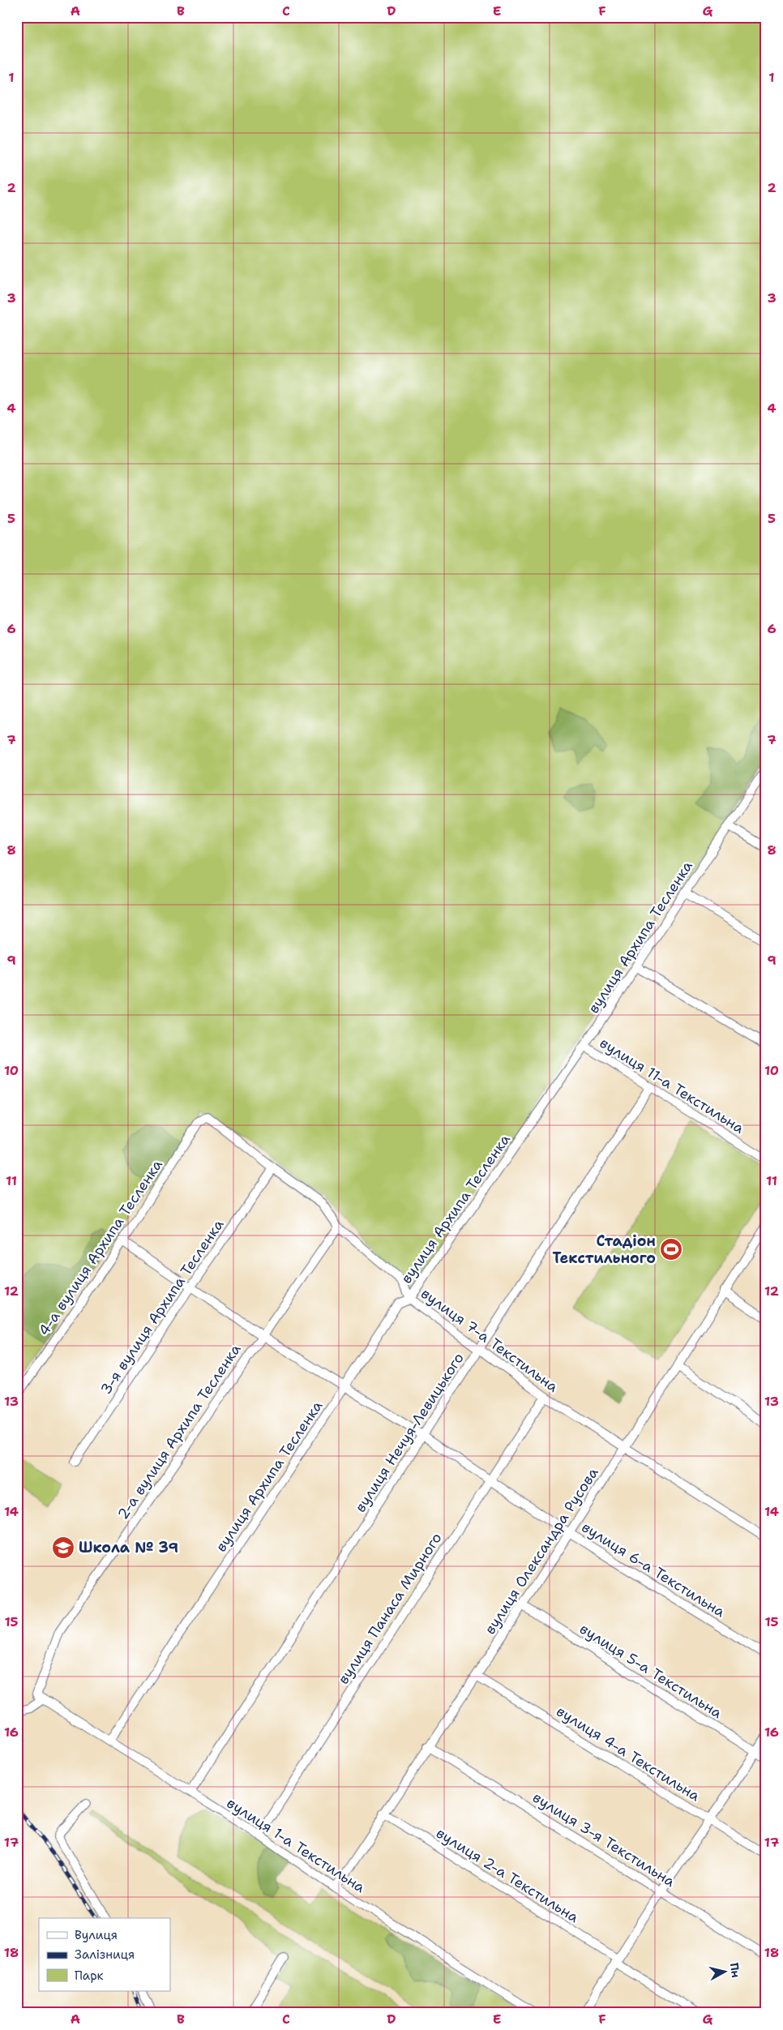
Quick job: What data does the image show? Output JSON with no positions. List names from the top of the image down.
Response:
{
  "streets": {
    "street": [
      "вулиця Архипа Тесленка",
      "вулиця 11-а Текстильна",
      "4-а вулиця Архипа Тесленка",
      "3-я вулиця Архипа Тесленка",
      "вулиця 7-а Текстильна",
      "2-а вулиця Архипа Тесленка",
      "вулиця Нечуя-Левицького",
      "вулиця Олександра Русова",
      "вулиця 6-а Текстильна",
      "вулиця Панаса Мирного",
      "вулиця 5-а Текстильна",
      "вулиця 4-а Текстильна",
      "вулиця 3-я Текстильна",
      "вулиця 1-а Текстильна",
      "вулиця 2-а Текстильна"
    ]
  },
  "crossings": [
    ["вулиця Архипа Тесленка", "вулиця 11-а Текстильна"],
    ["вулиця Архипа Тесленка", "вулиця 7-а Текстильна"],
    ["вулиця Архипа Тесленка", "вулиця 6-а Текстильна"],
    ["вулиця Архипа Тесленка", "вулиця 1-а Текстильна"],
    ["вулиця 11-а Текстильна", "вулиця Нечуя-Левицького"],
    ["4-а вулиця Архипа Тесленка", "вулиця 7-а Текстильна"],
    ["4-а вулиця Архипа Тесленка", "вулиця 6-а Текстильна"],
    ["3-я вулиця Архипа Тесленка", "вулиця 7-а Текстильна"],
    ["3-я вулиця Архипа Тесленка", "вулиця 6-а Текстильна"],
    ["вулиця 7-а Текстильна", "2-а вулиця Архипа Тесленка"],
    ["вулиця 7-а Текстильна", "вулиця Нечуя-Левицького"],
    ["вулиця 7-а Текстильна", "вулиця Олександра Русова"],
    ["вулиця 7-а Текстильна", "вулиця Панаса Мирного"],
    ["2-а вулиця Архипа Тесленка", "вулиця 6-а Текстильна"],
    ["2-а вулиця Архипа Тесленка", "вулиця 1-а Текстильна"],
    ["вулиця Нечуя-Левицького", "вулиця 6-а Текстильна"],
    ["вулиця Нечуя-Левицького", "вулиця 1-а Текстильна"],
    ["вулиця Олександра Русова", "вулиця 6-а Текстильна"],
    ["вулиця Олександра Русова", "вулиця 5-а Текстильна"],
    ["вулиця Олександра Русова", "вулиця 4-а Текстильна"],
    ["вулиця Олександра Русова", "вулиця 3-я Текстильна"],
    ["вулиця Олександра Русова", "вулиця 1-а Текстильна"],
    ["вулиця Олександра Русова", "вулиця 2-а Текстильна"],
    ["вулиця 6-а Текстильна", "вулиця Панаса Мирного"],
    ["вулиця Панаса Мирного", "вулиця 1-а Текстильна"]
  ],
  "places": {
    "sports": ["Стадіон Текстильного"],
    "school or university": ["Школа № 39"]
  },
  "legend": ["Вулиця", "Залізниця", "Парк"],
  "north": "right",
  "grid": {
    "columns": [
      "A",
      "B",
      "C",
      "D",
      "E",
      "F",
      "G"
    ],
    "rows": [
      "1",
      "2",
      "3",
      "4",
      "5",
      "6",
      "7",
      "8",
      "9",
      "10",
      "11",
      "12",
      "13",
      "14",
      "15",
      "16",
      "17",
      "18"
    ]
  }
}
